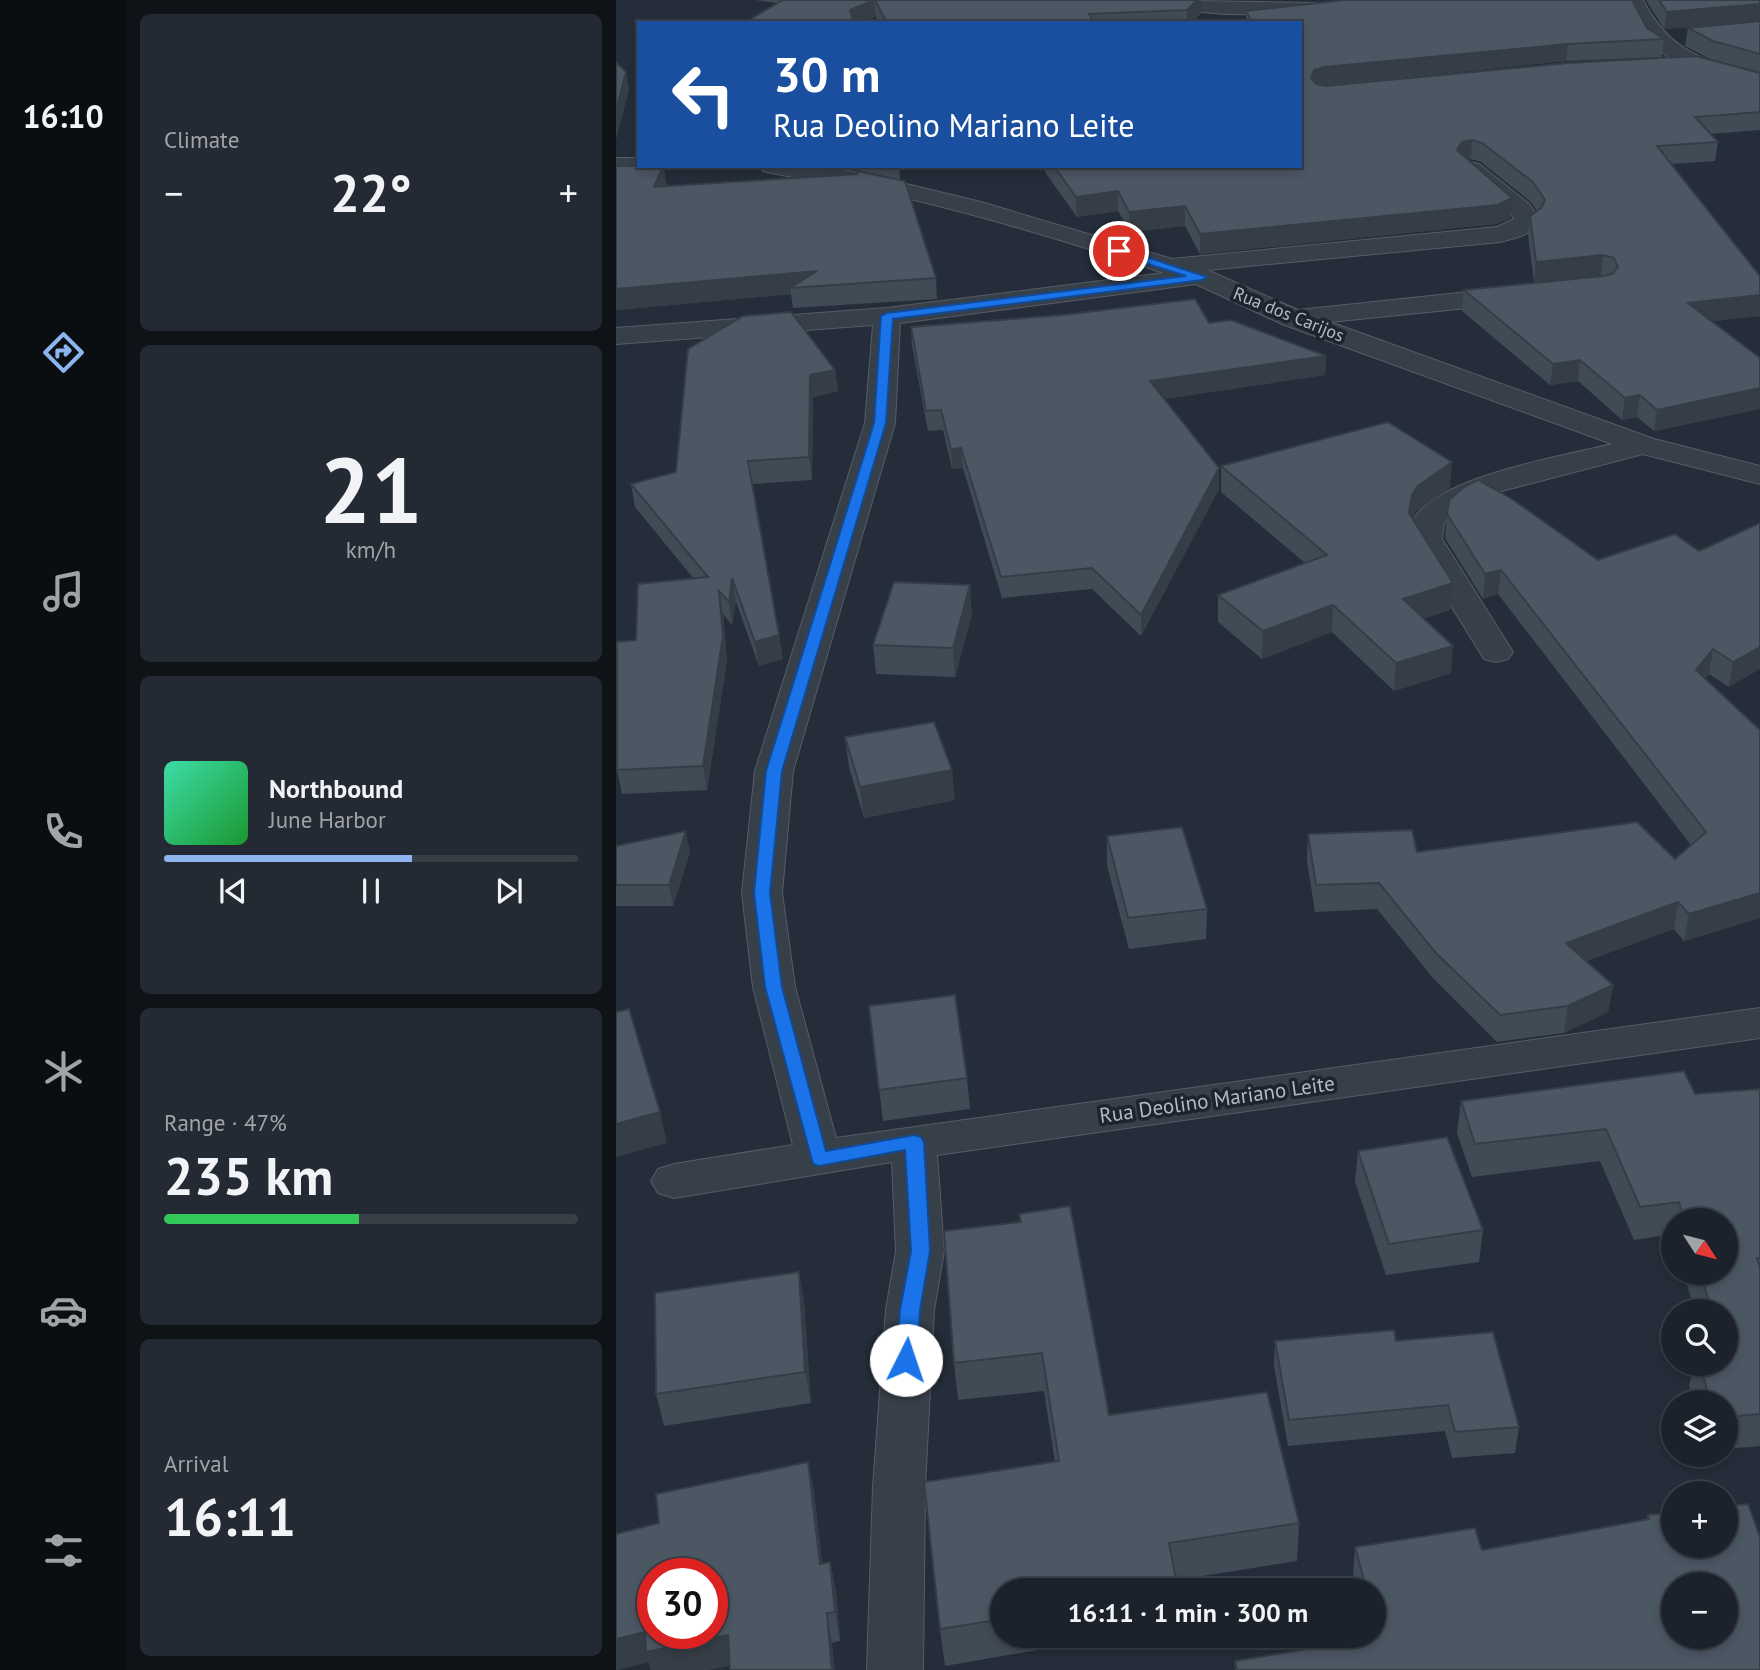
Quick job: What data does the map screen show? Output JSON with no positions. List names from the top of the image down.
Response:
{
  "streets": {
    "street": ["Rua dos Carijos", "Rua Deolino Mariano Leite"]
  },
  "north": "bottom right",
  "page": {
    "tabs": "16:10",
    "tile": [
      "Climate",
      ["21", "km/h"],
      ["Range · 47%", "235 km"],
      ["Arrival", "16:11"]
    ],
    "turn": ["30 m", "Rua Deolino Mariano Leite"],
    "heat": ["−", "22°", "+"],
    "song": ["Northbound", "June Harbor"],
    "map_buttons": ["+", "−"],
    "limit": "30",
    "trip": "16:11 · 1 min · 300 m"
  }
}
